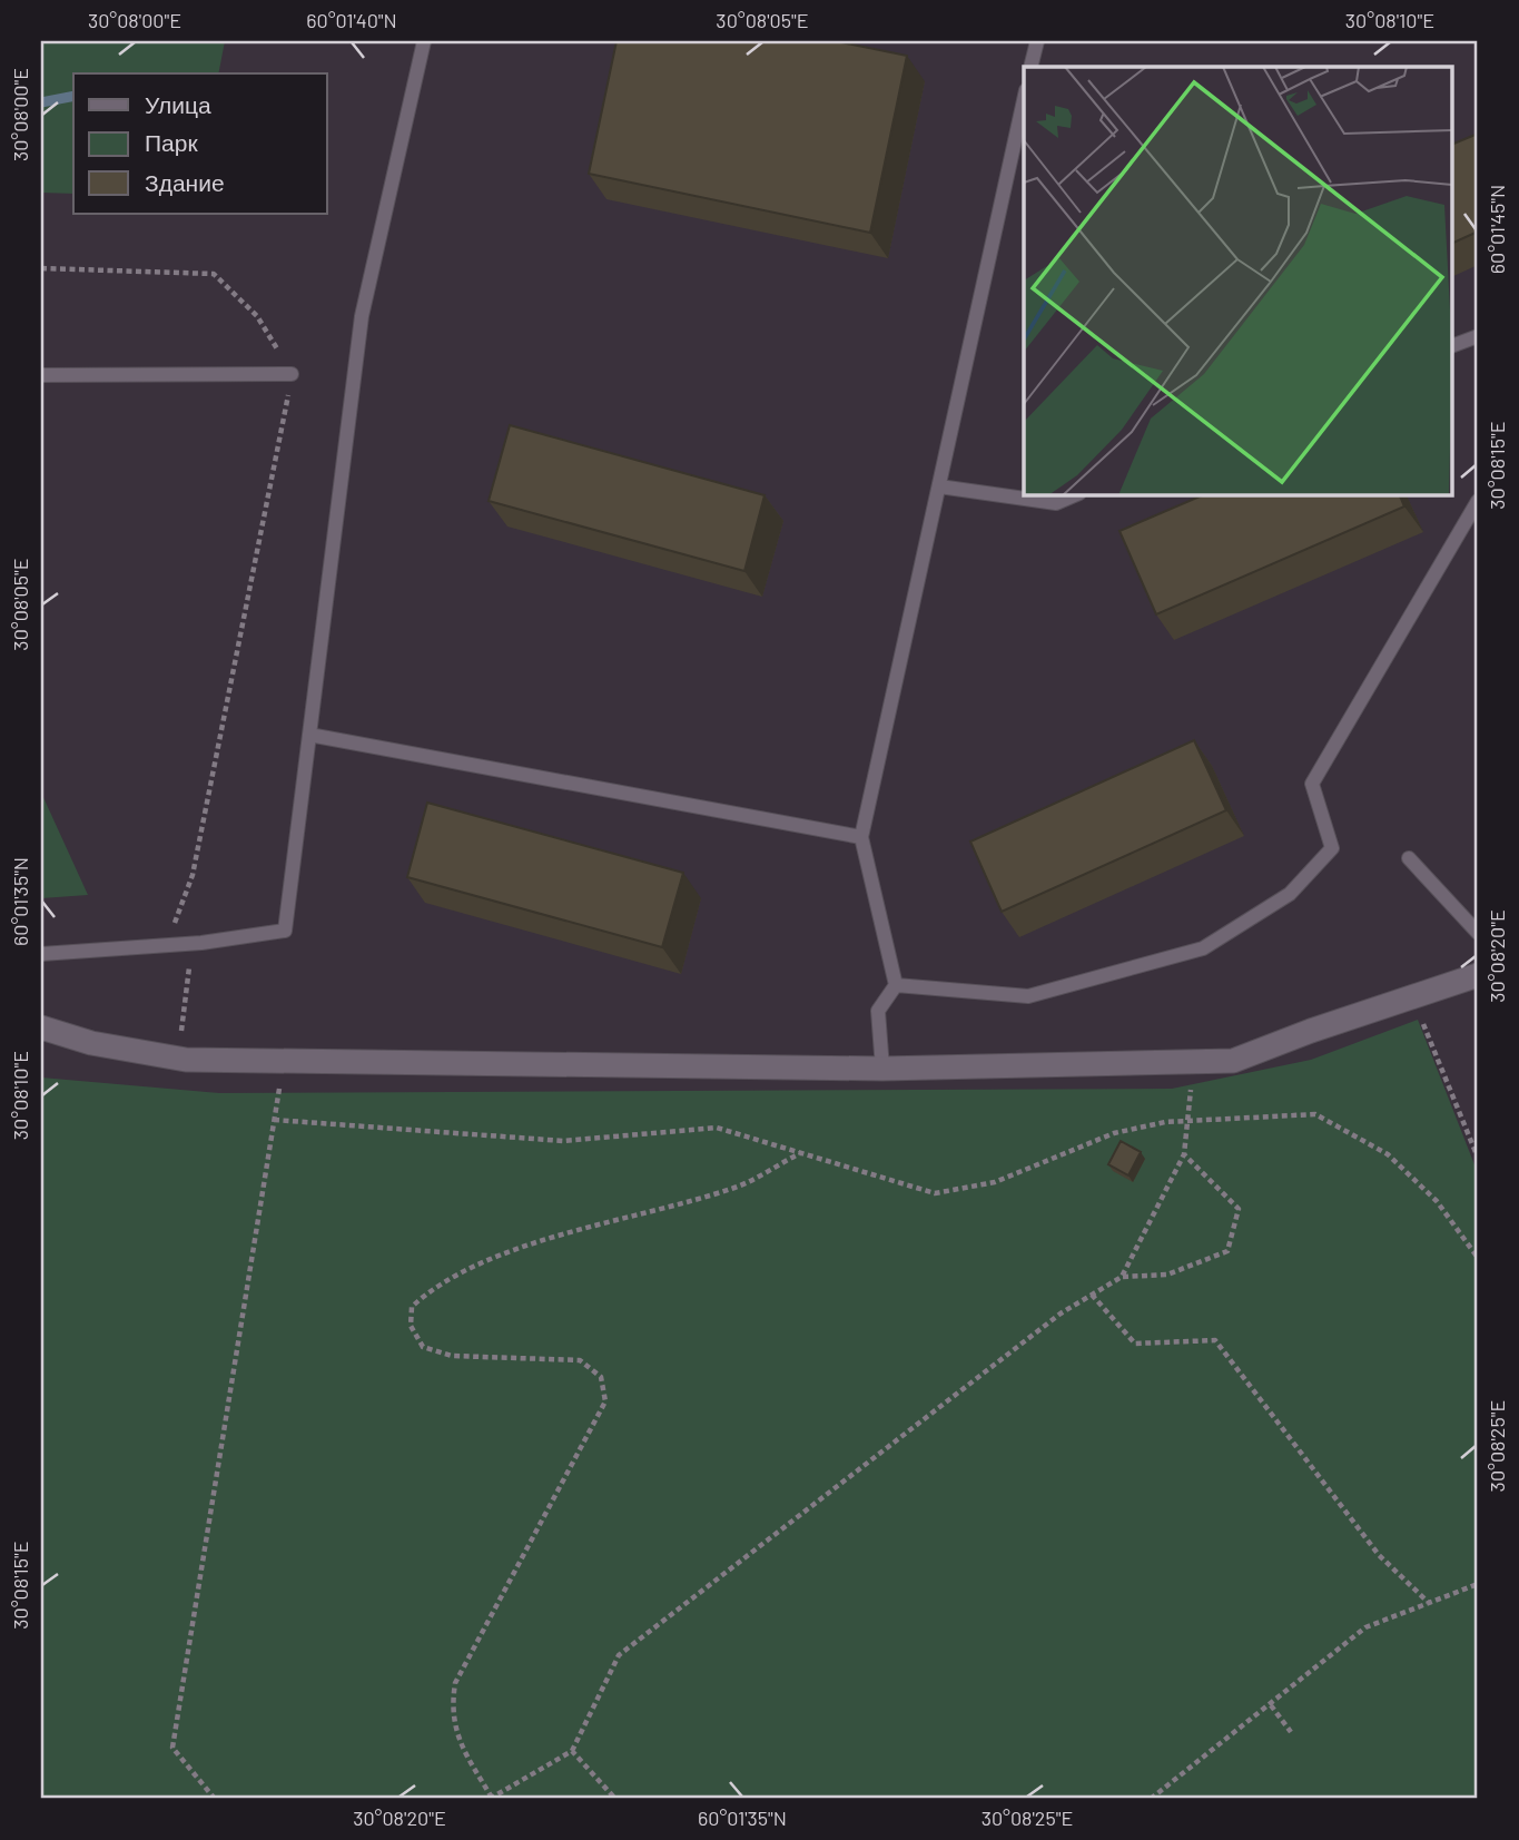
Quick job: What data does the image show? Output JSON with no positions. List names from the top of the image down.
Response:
{
  "legend": ["Улица", "Парк", "Здание"],
  "coordinates": [
    "30°08'00\"E",
    "60°01'40\"N",
    "30°08'05\"E",
    "30°08'10\"E",
    "60°01'45\"N",
    "30°08'15\"E",
    "60°01'35\"N",
    "30°08'20\"E",
    "30°08'25\"E"
  ]
}
